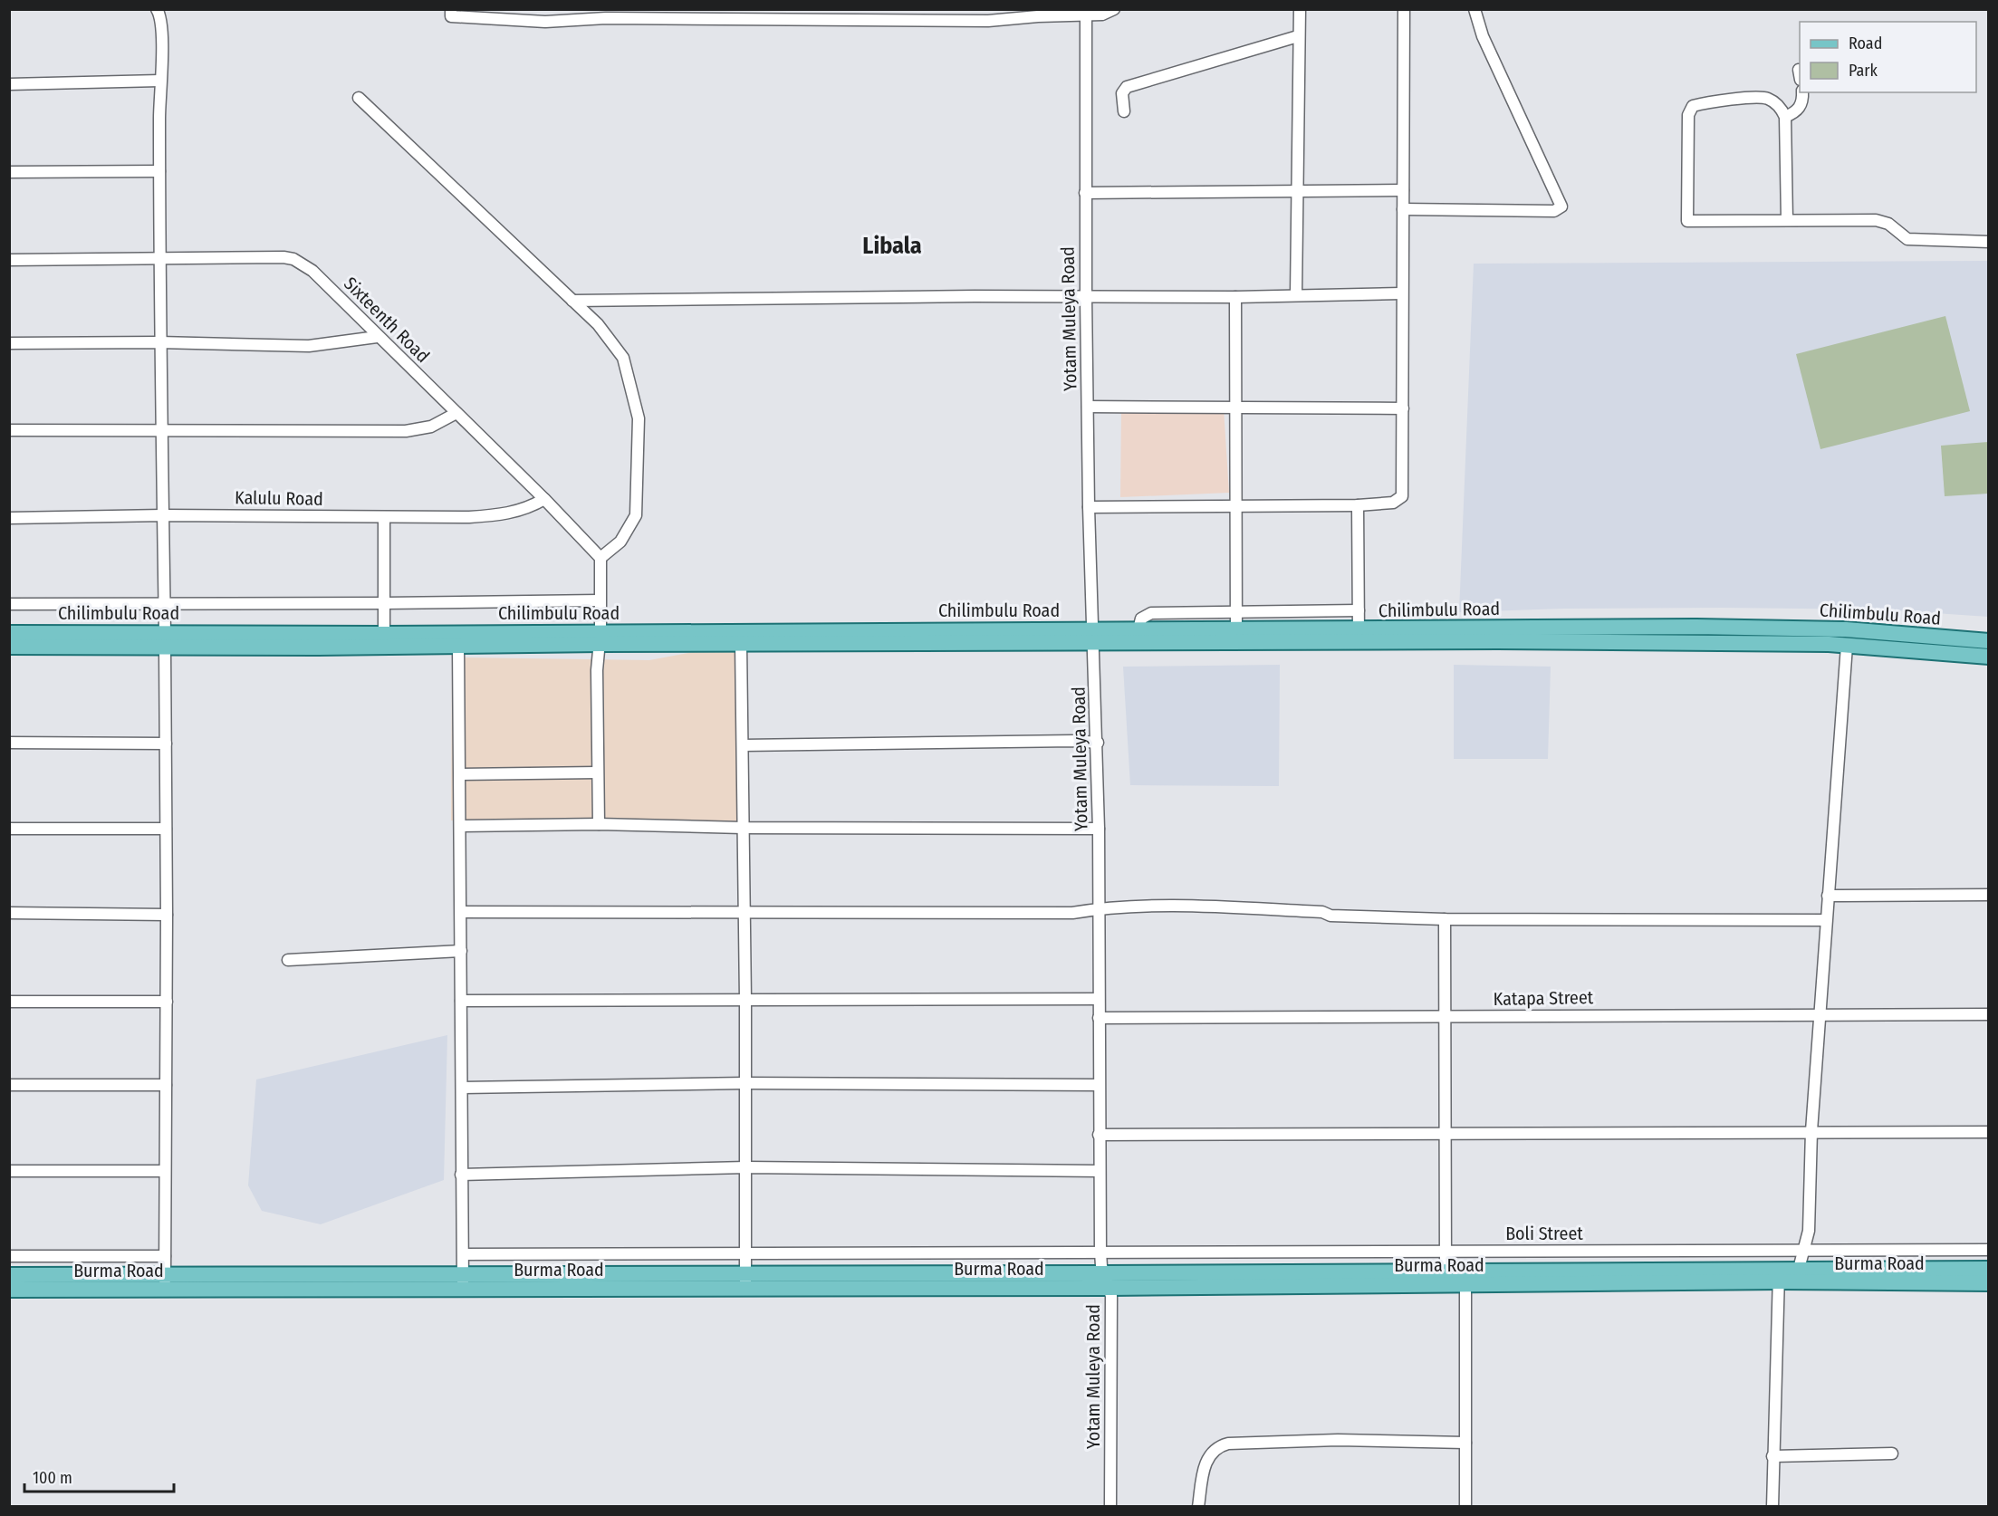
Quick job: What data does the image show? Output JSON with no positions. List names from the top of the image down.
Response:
{
  "streets": {
    "main road": ["Chilimbulu Road", "Burma Road"],
    "street": [
      "Yotam Muleya Road",
      "Sixteenth Road",
      "Kalulu Road",
      "Katapa Street",
      "Boli Street"
    ]
  },
  "crossings": [
    ["Yotam Muleya Road", "Chilimbulu Road"],
    ["Yotam Muleya Road", "Katapa Street"],
    ["Yotam Muleya Road", "Boli Street"],
    ["Yotam Muleya Road", "Burma Road"],
    ["Sixteenth Road", "Kalulu Road"]
  ],
  "districts": ["Libala"],
  "legend": ["Road", "Park"],
  "scale_bar": "100 m"
}
